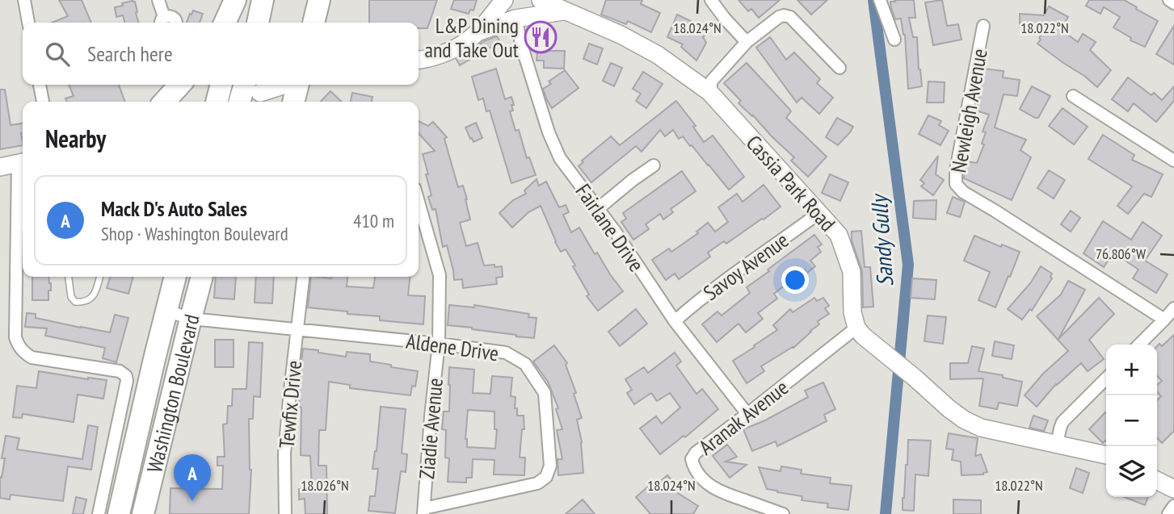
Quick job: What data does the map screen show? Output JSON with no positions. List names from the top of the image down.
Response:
{
  "streets": {
    "highway": ["Washington Boulevard"],
    "main road": ["Cassia Park Road"],
    "street": [
      "Newleigh Avenue",
      "Fairlane Drive",
      "Savoy Avenue",
      "Aldene Drive",
      "Tewfix Drive",
      "Aranak Avenue",
      "Ziadie Avenue"
    ]
  },
  "crossings": [
    ["Cassia Park Road", "Savoy Avenue"],
    ["Cassia Park Road", "Aranak Avenue"],
    ["Fairlane Drive", "Savoy Avenue"],
    ["Fairlane Drive", "Aranak Avenue"],
    ["Aldene Drive", "Washington Boulevard"],
    ["Aldene Drive", "Tewfix Drive"],
    ["Aldene Drive", "Ziadie Avenue"]
  ],
  "water": ["Sandy Gully"],
  "places": {
    "restaurant": ["L&P Dining and Take Out"]
  },
  "page": {
    "search": "Search here",
    "heading": "Nearby",
    "list": [
      {
        "mark": "A",
        "name": "Mack D's Auto Sales",
        "note": "Shop · Washington Boulevard",
        "value": "410 m"
      }
    ],
    "map_buttons": ["+", "−"],
    "pins": "A"
  },
  "coordinates": [
    "18.024°N",
    "18.022°N",
    "76.806°W",
    "18.026°N"
  ]
}
